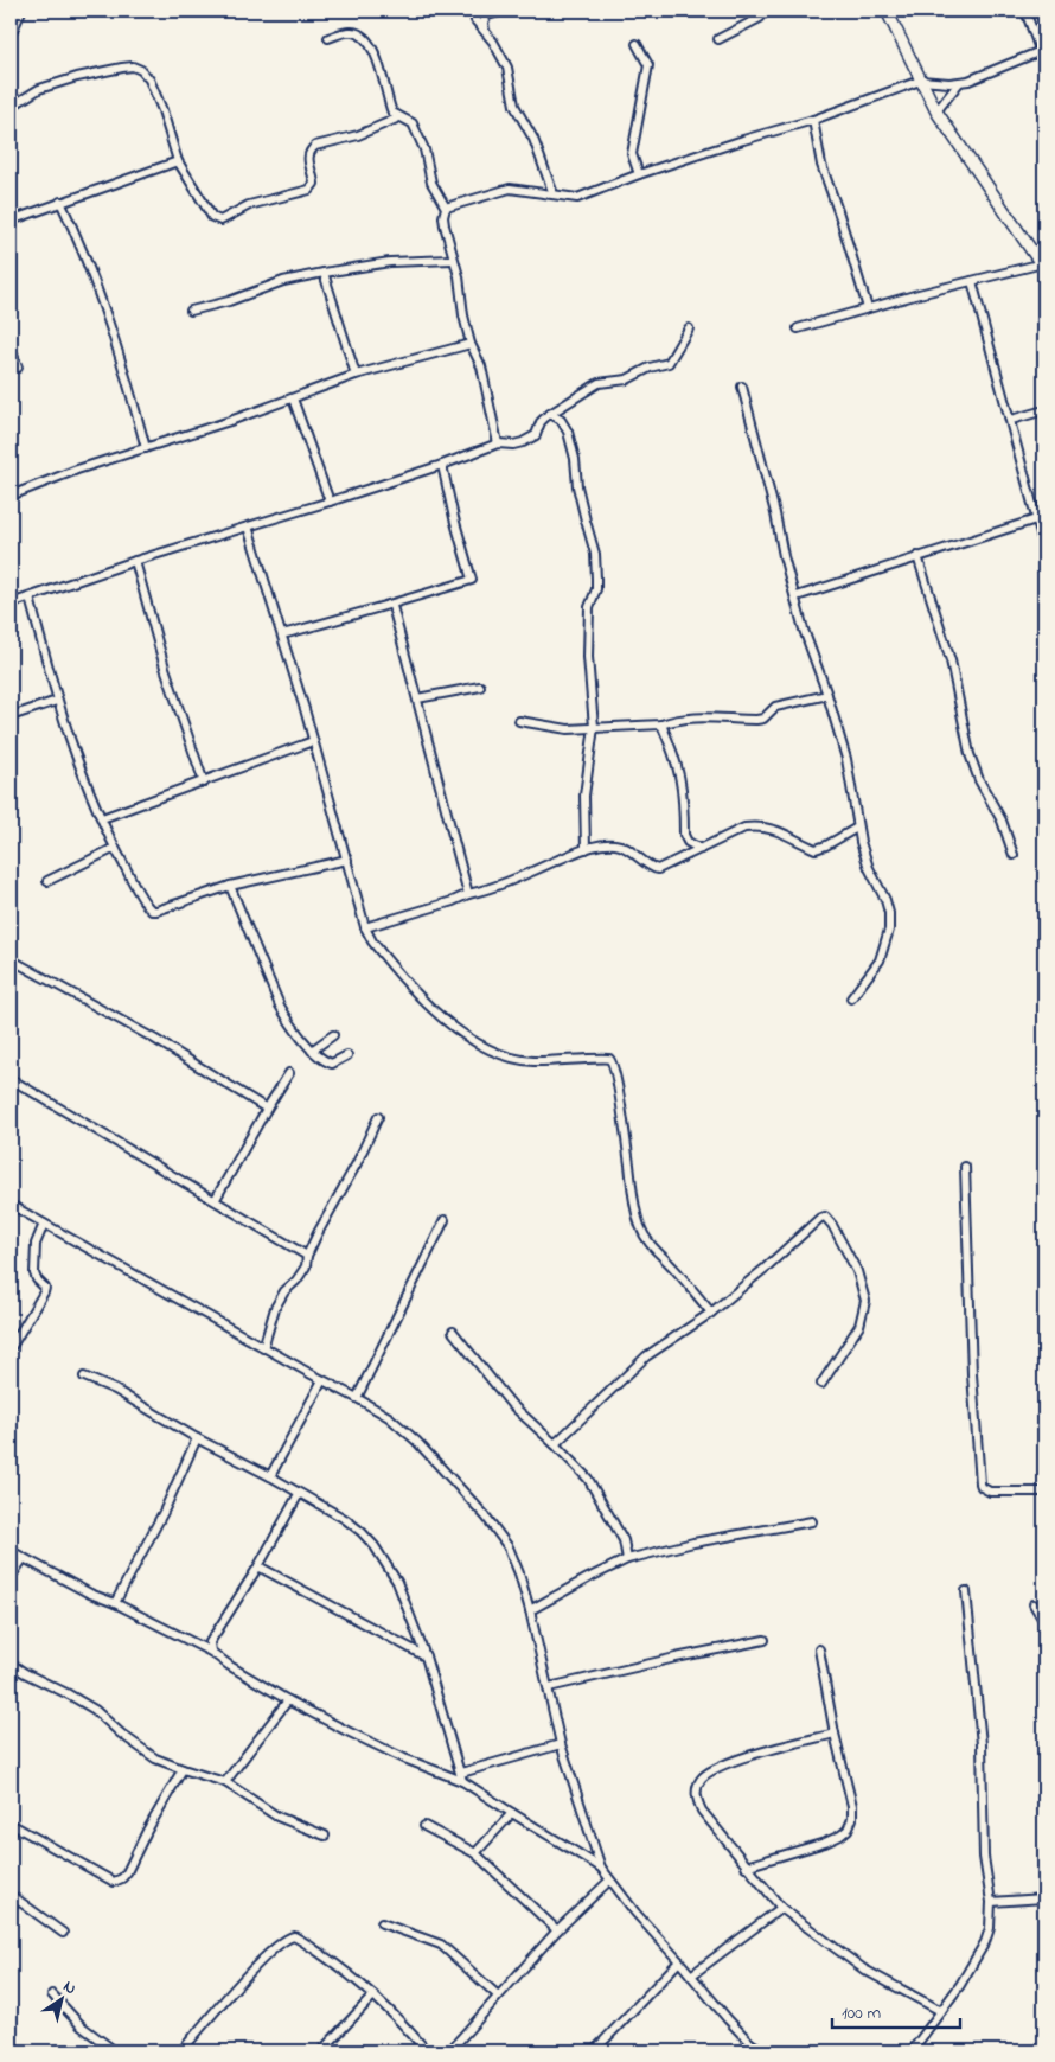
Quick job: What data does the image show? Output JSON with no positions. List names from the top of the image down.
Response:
{
  "scale_bar": "100 m",
  "north": "top right"
}
